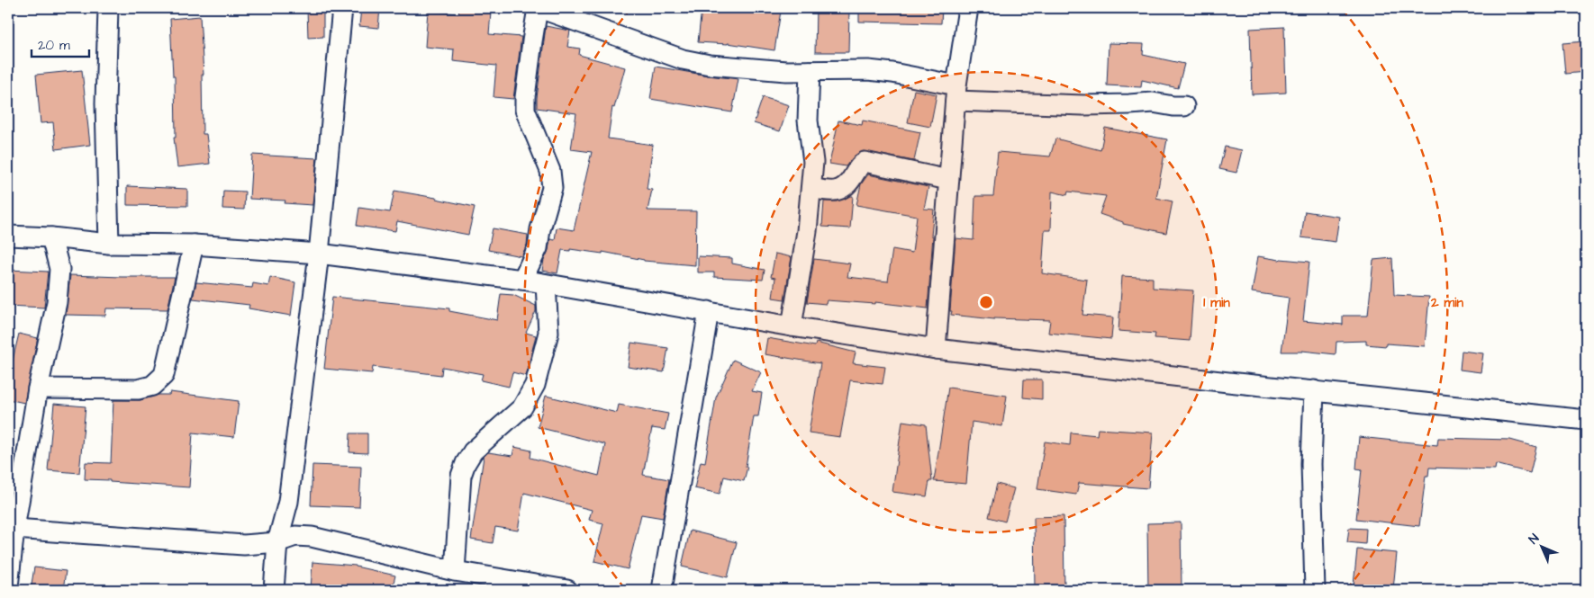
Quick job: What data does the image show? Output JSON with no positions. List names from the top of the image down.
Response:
{
  "scale_bar": "20 m",
  "north": "top left",
  "rings": ["1 min", "2 min"]
}
